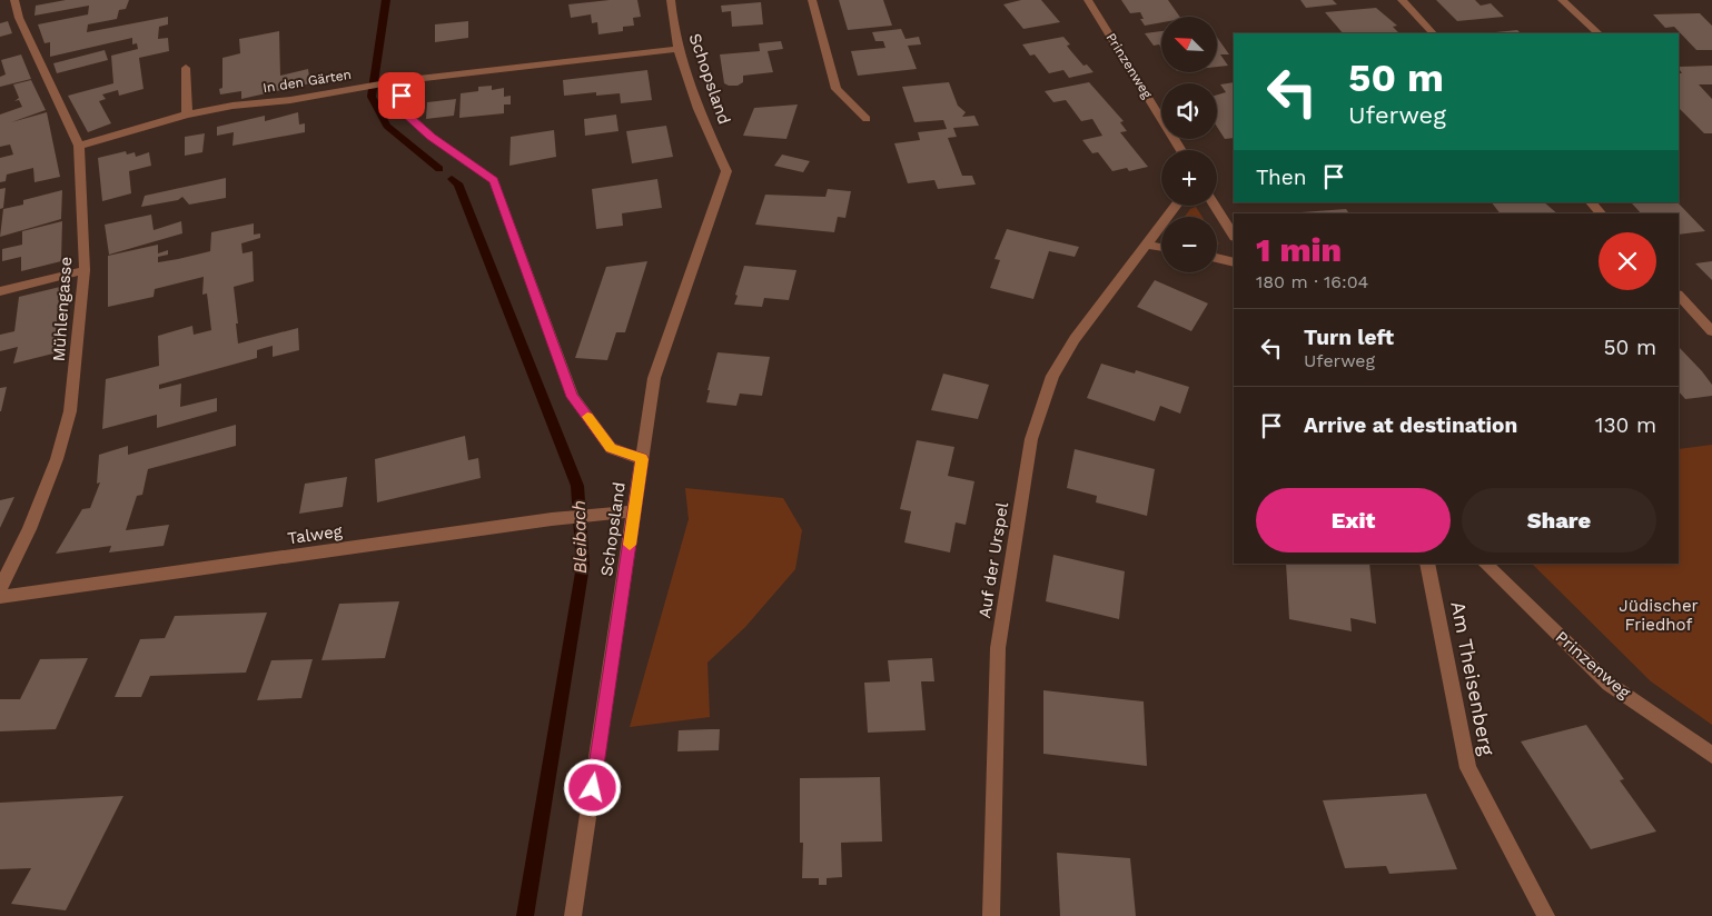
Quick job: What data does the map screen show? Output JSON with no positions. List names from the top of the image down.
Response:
{
  "streets": {
    "street": [
      "Prinzenweg",
      "Schopsland",
      "In den Gärten",
      "Mühlengasse",
      "Talweg",
      "Auf der Urspel",
      "Am Theisenberg"
    ]
  },
  "crossings": [
    ["Schopsland", "In den Gärten"],
    ["Schopsland", "Talweg"],
    ["In den Gärten", "Mühlengasse"]
  ],
  "water": ["Bleibach"],
  "parks": ["Jüdischer Friedhof"],
  "north": "top left",
  "page": {
    "map_buttons": ["+", "−"],
    "turn": ["50 m", "Uferweg"],
    "then": "Then",
    "heading": ["1 min", "180 m · 16:04"],
    "list": [
      {
        "name": "Turn left",
        "note": "Uferweg",
        "value": "50 m"
      },
      {
        "name": "Arrive at destination",
        "value": "130 m"
      }
    ],
    "buttons": ["Exit", "Share"]
  }
}
